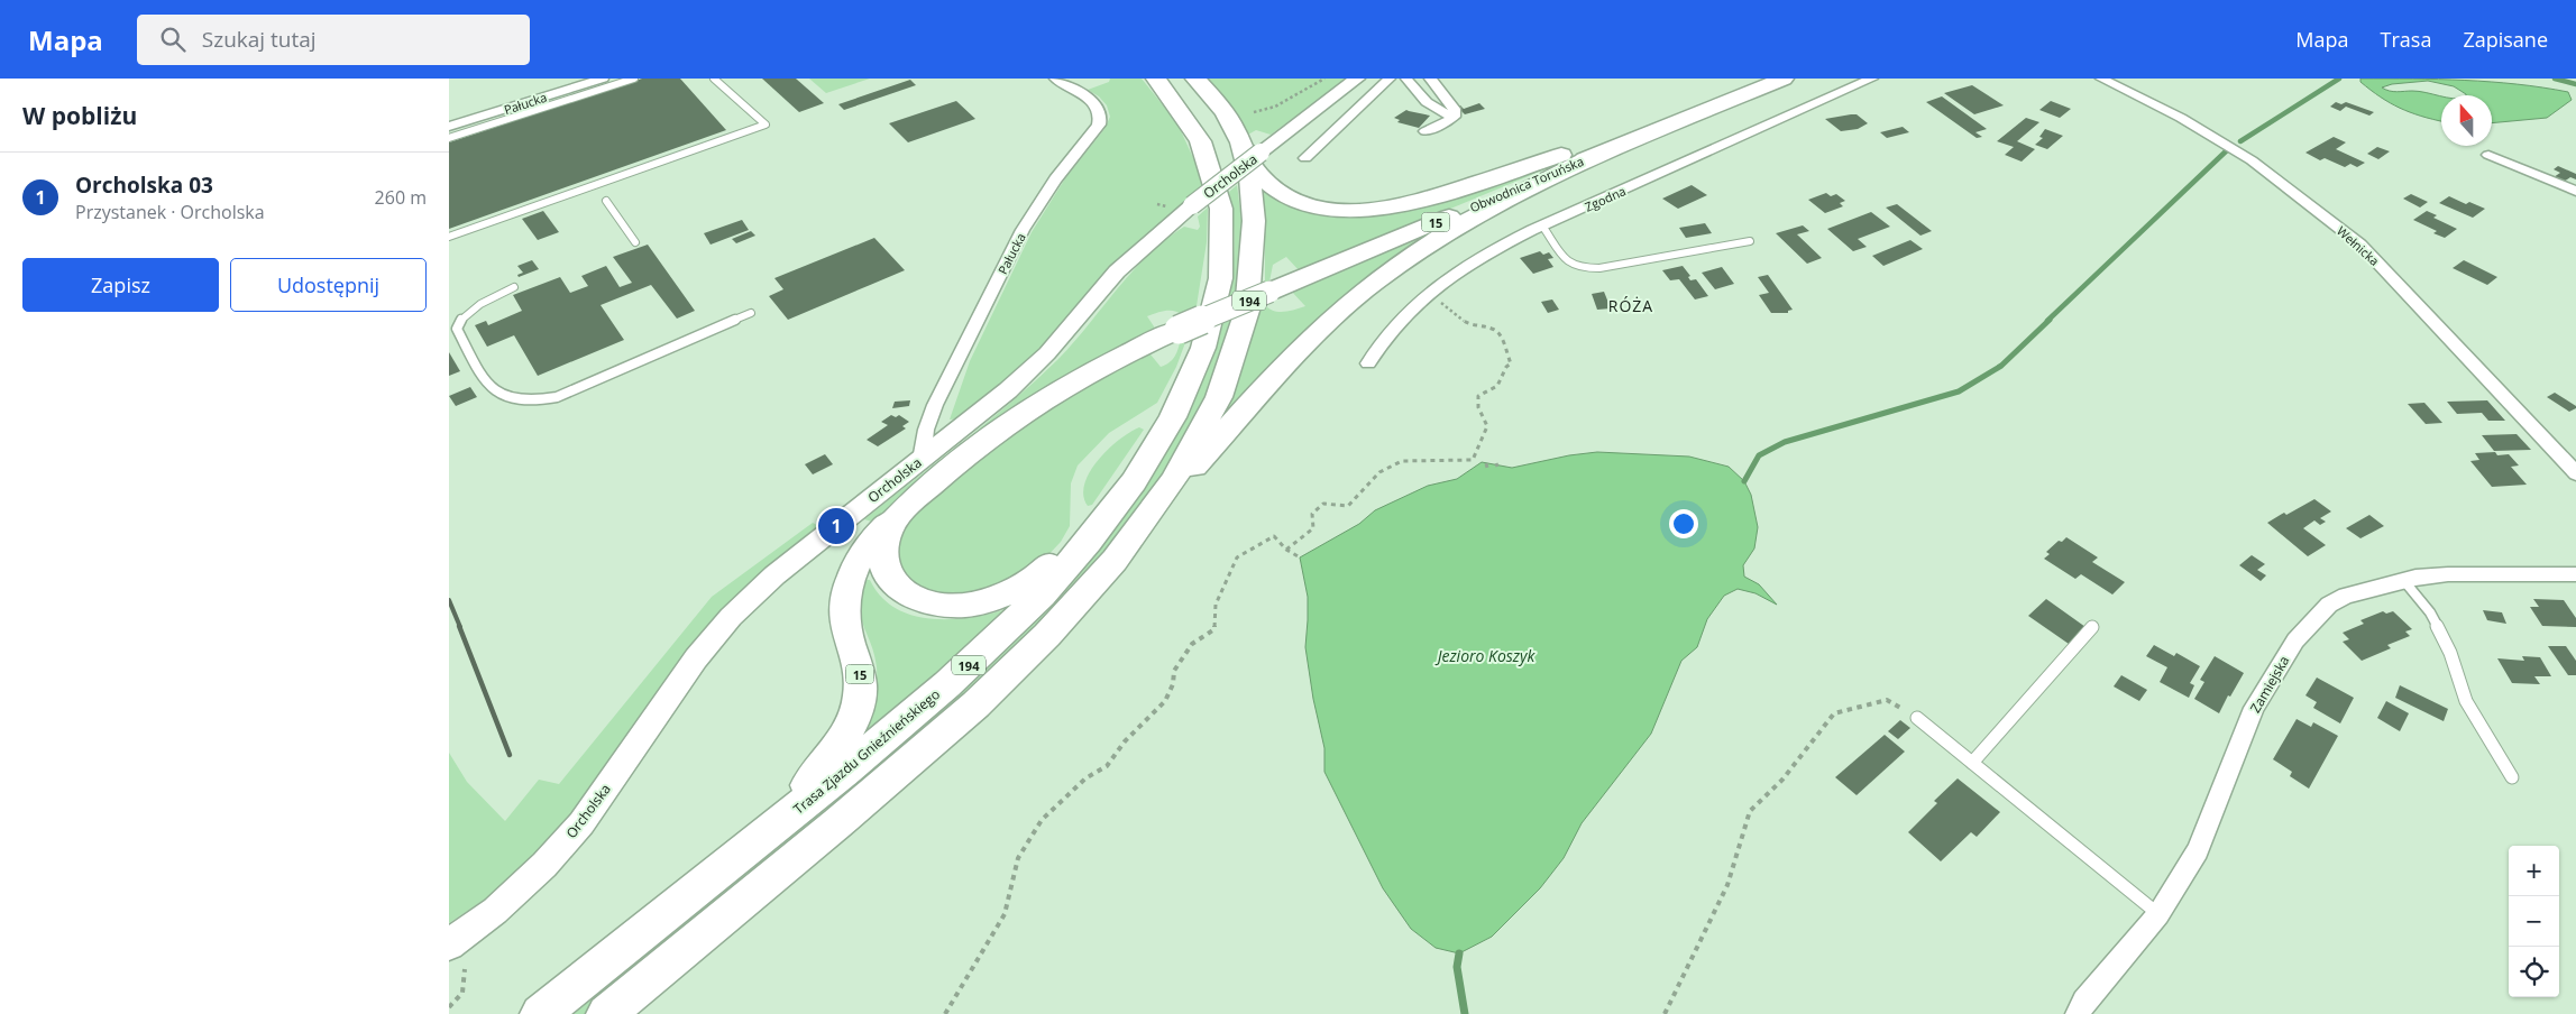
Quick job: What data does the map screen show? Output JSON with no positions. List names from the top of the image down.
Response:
{
  "streets": {
    "main road": [
      "Obwodnica Toruńska",
      "15",
      "194",
      "Trasa Zjazdu Gnieźnieńskiego"
    ],
    "street": [
      "Pałucka",
      "Orcholska",
      "Zgodna",
      "Wełnicka",
      "Zamiejska"
    ]
  },
  "crossings": [
    ["Pałucka", "Orcholska"],
    ["Orcholska", "194"],
    ["Obwodnica Toruńska", "15"],
    ["15", "194"],
    ["15", "Trasa Zjazdu Gnieźnieńskiego"]
  ],
  "districts": ["RÓŻA"],
  "water": ["Jezioro Koszyk"],
  "north": "top",
  "page": {
    "header": "Mapa",
    "search": "Szukaj tutaj",
    "nav": ["Mapa", "Trasa", "Zapisane"],
    "heading": "W pobliżu",
    "list": [
      {
        "mark": "1",
        "name": "Orcholska 03",
        "note": "Przystanek · Orcholska",
        "value": "260 m"
      }
    ],
    "buttons": ["Zapisz", "Udostępnij"],
    "pins": "1",
    "map_buttons": ["+", "−"]
  }
}
